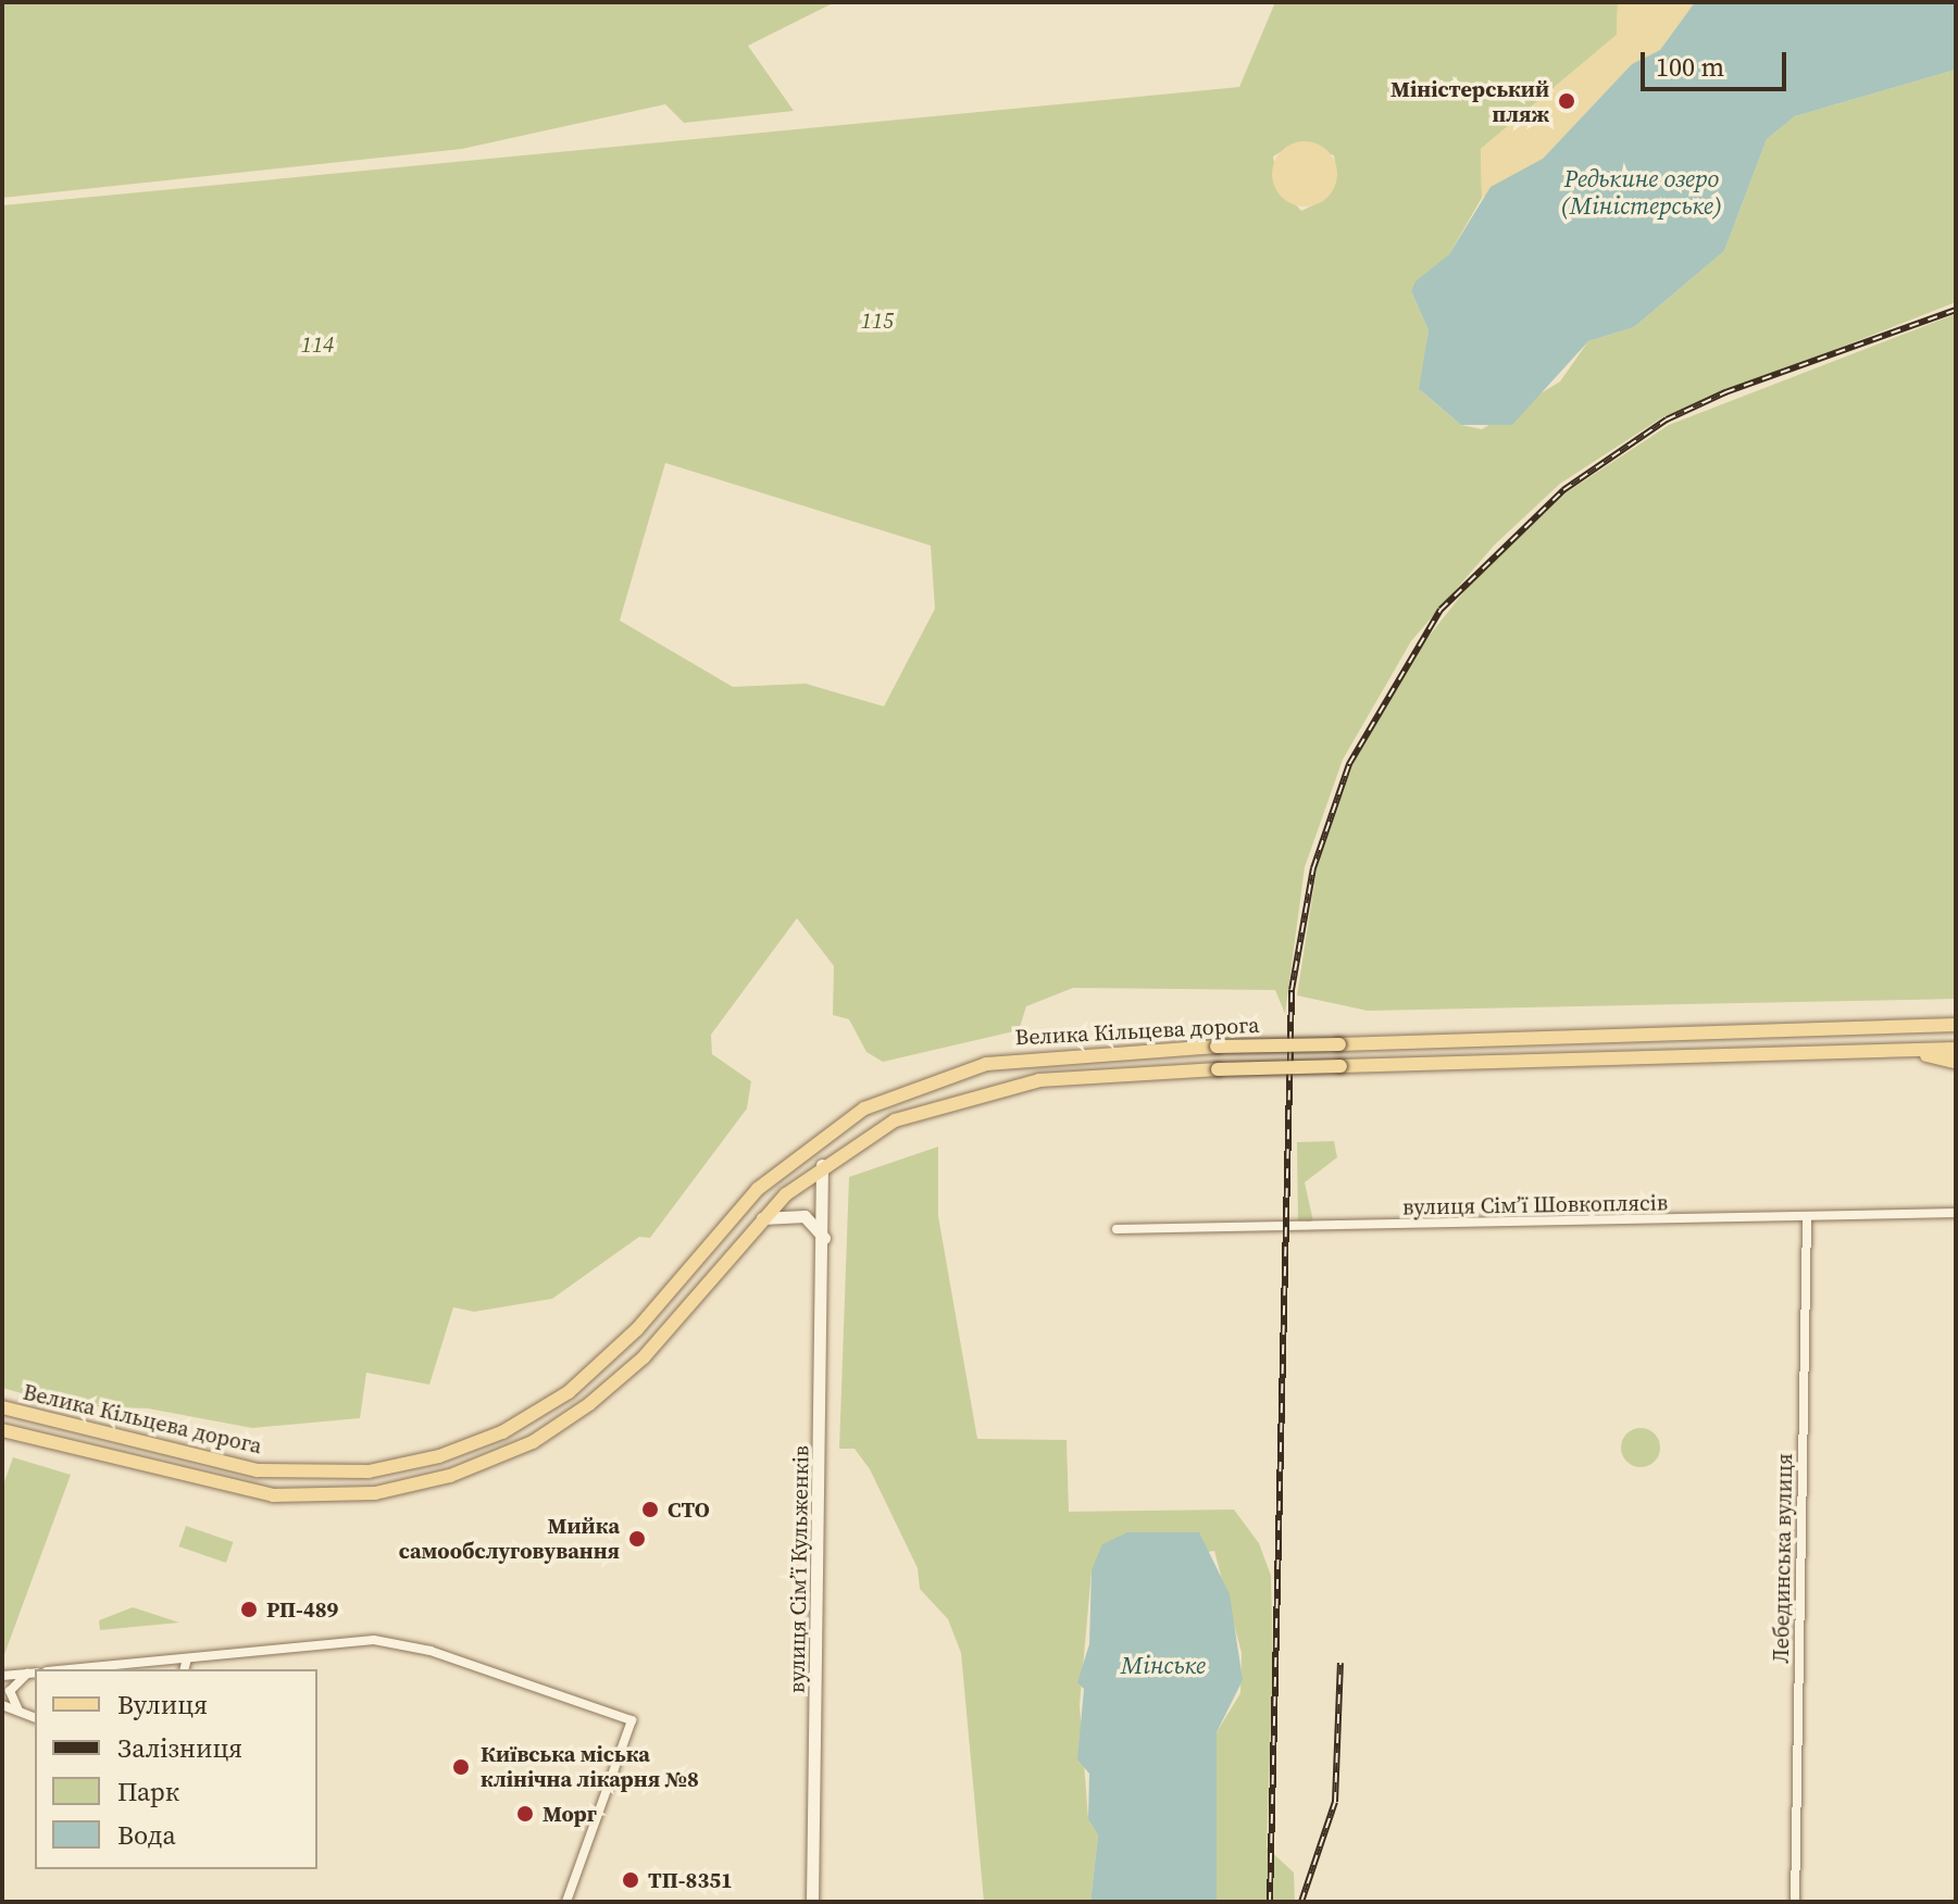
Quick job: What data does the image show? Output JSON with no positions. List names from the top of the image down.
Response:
{
  "streets": {
    "main road": ["Велика Кільцева дорога", "вулиця Сімʼї Кульженків"],
    "street": ["вулиця Сімʼї Шовкоплясів", "Лебединська вулиця"]
  },
  "crossings": [
    ["Велика Кільцева дорога", "вулиця Сімʼї Кульженків"],
    ["вулиця Сімʼї Шовкоплясів", "Лебединська вулиця"]
  ],
  "water": ["Редькине озеро (Міністерське)", "Мінське"],
  "parks": ["115", "114"],
  "places": [
    "Міністерський пляж",
    "СТО",
    "Мийка самообслуговування",
    "РП-489",
    "Київська міська клінічна лікарня №8",
    "Морг",
    "ТП-8351"
  ],
  "legend": [
    "Вулиця",
    "Залізниця",
    "Парк",
    "Вода"
  ],
  "scale_bar": "100 m"
}
